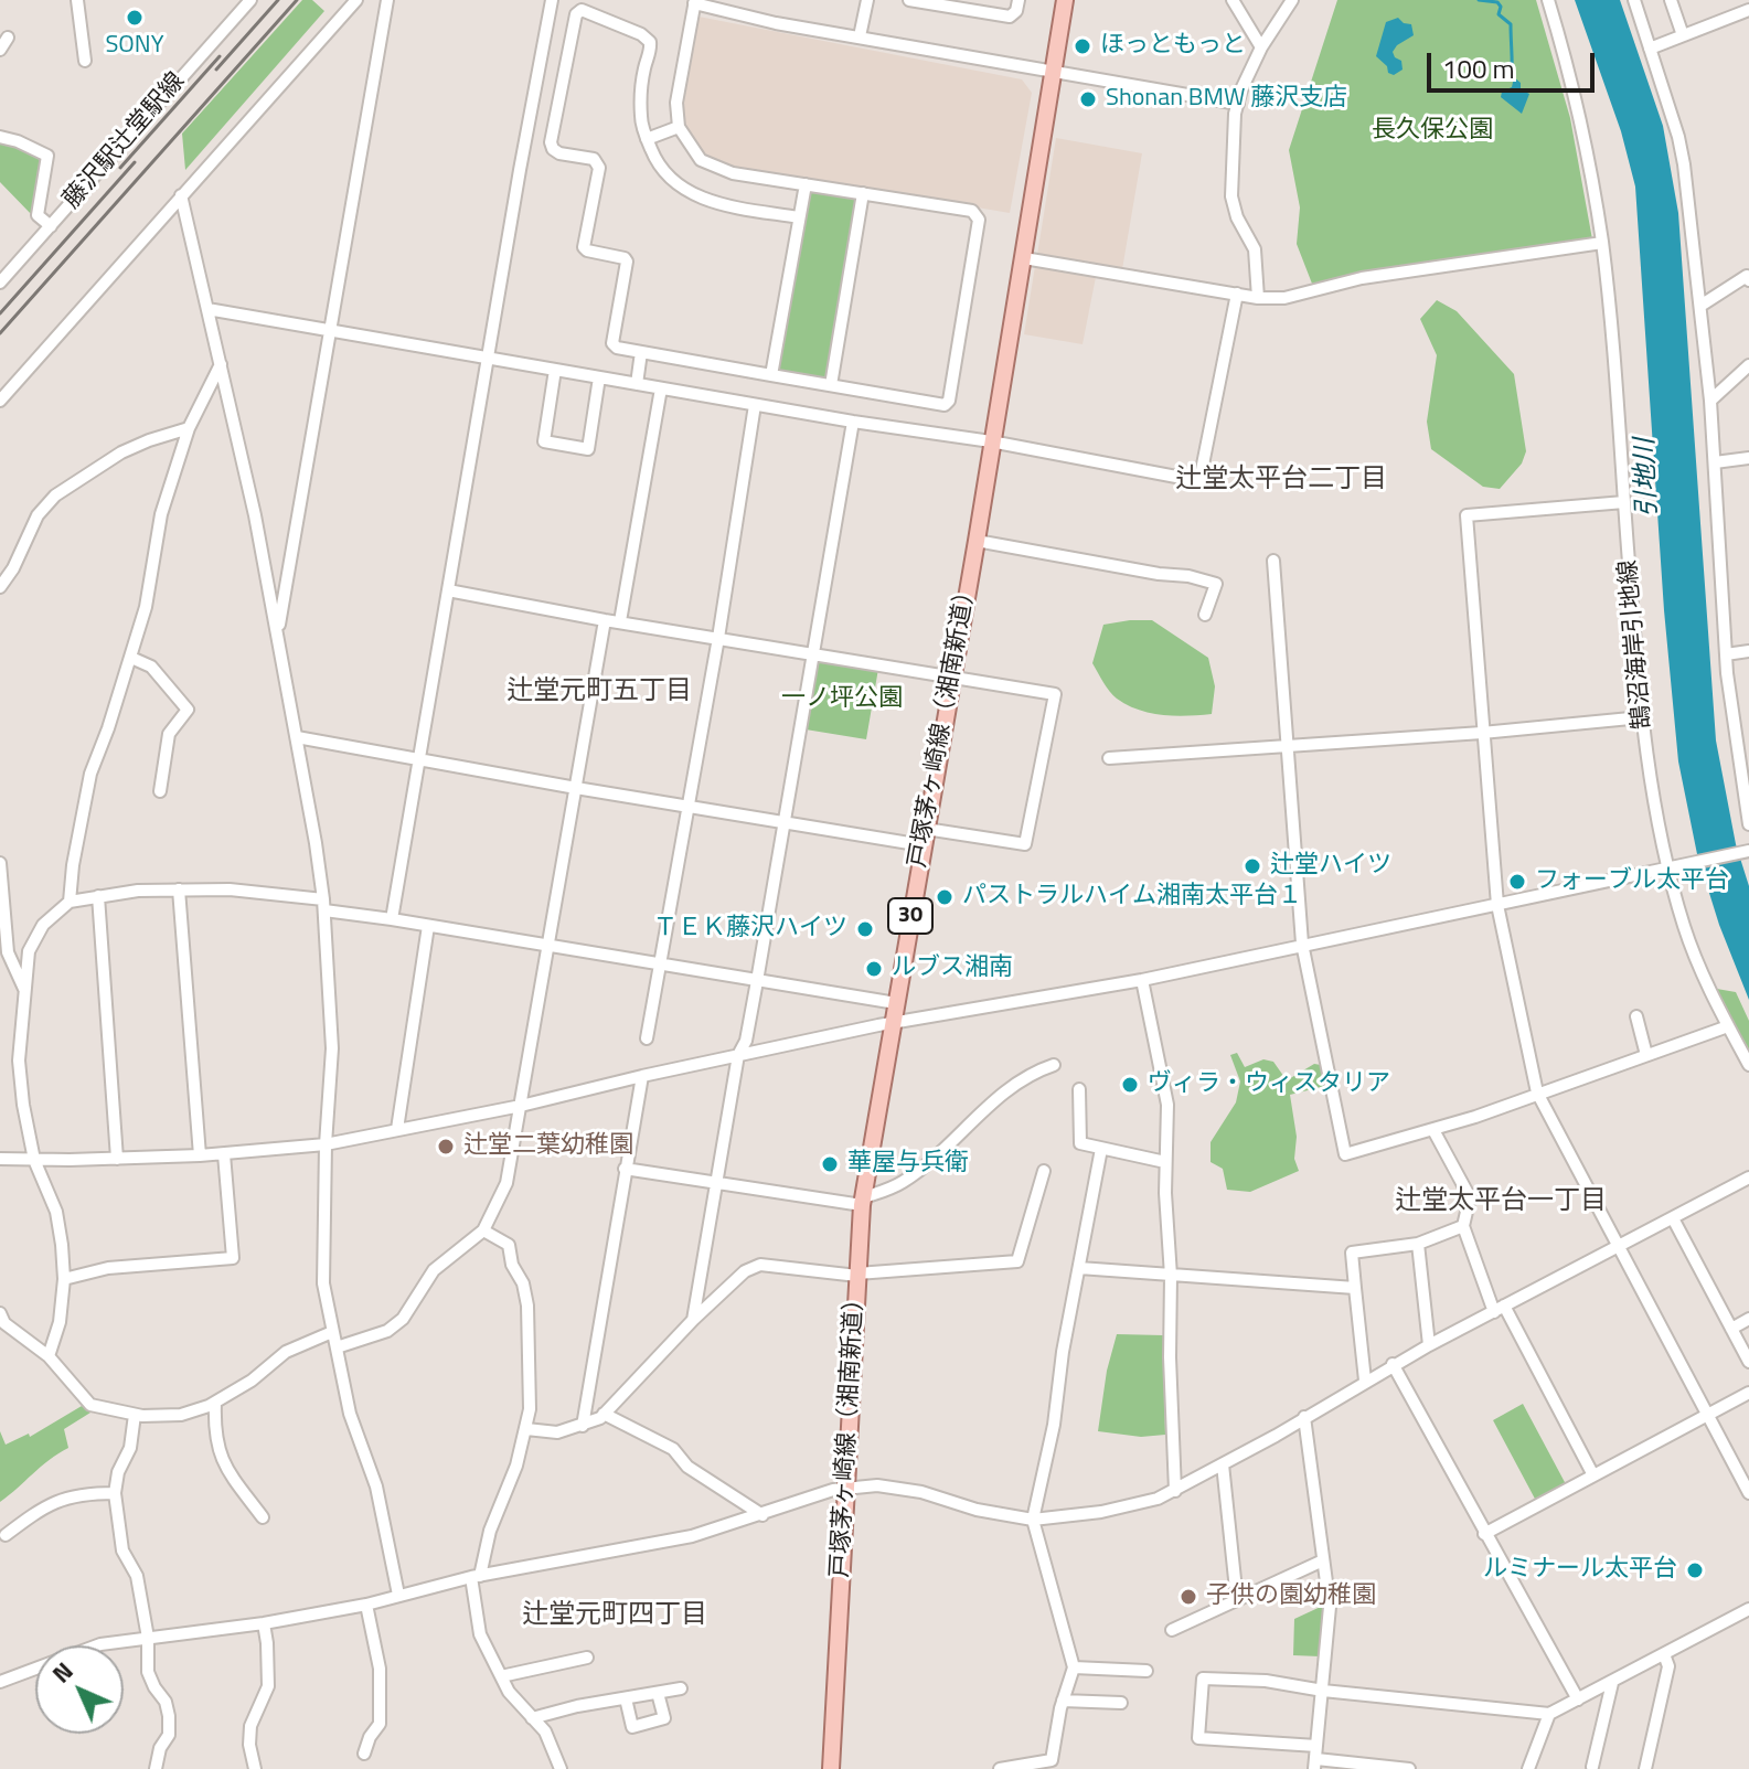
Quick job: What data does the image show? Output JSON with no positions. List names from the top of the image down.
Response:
{
  "streets": {
    "main road": ["戸塚茅ヶ崎線（湘南新道）", "30"],
    "street": ["藤沢駅辻堂駅線", "鵠沼海岸引地線"]
  },
  "districts": [
    "辻堂太平台二丁目",
    "辻堂元町五丁目",
    "辻堂太平台一丁目",
    "辻堂元町四丁目"
  ],
  "water": ["引地川"],
  "parks": ["長久保公園", "一ノ坪公園"],
  "places": [
    "SONY",
    "ほっともっと",
    "Shonan BMW 藤沢支店",
    "辻堂ハイツ",
    "フォーブル太平台",
    "パストラルハイム湘南太平台１",
    "ＴＥＫ藤沢ハイツ",
    "ルブス湘南",
    "ヴィラ・ウィスタリア",
    "辻堂二葉幼稚園",
    "華屋与兵衛",
    "ルミナール太平台",
    "子供の園幼稚園"
  ],
  "scale_bar": "100 m",
  "north": "top left"
}
